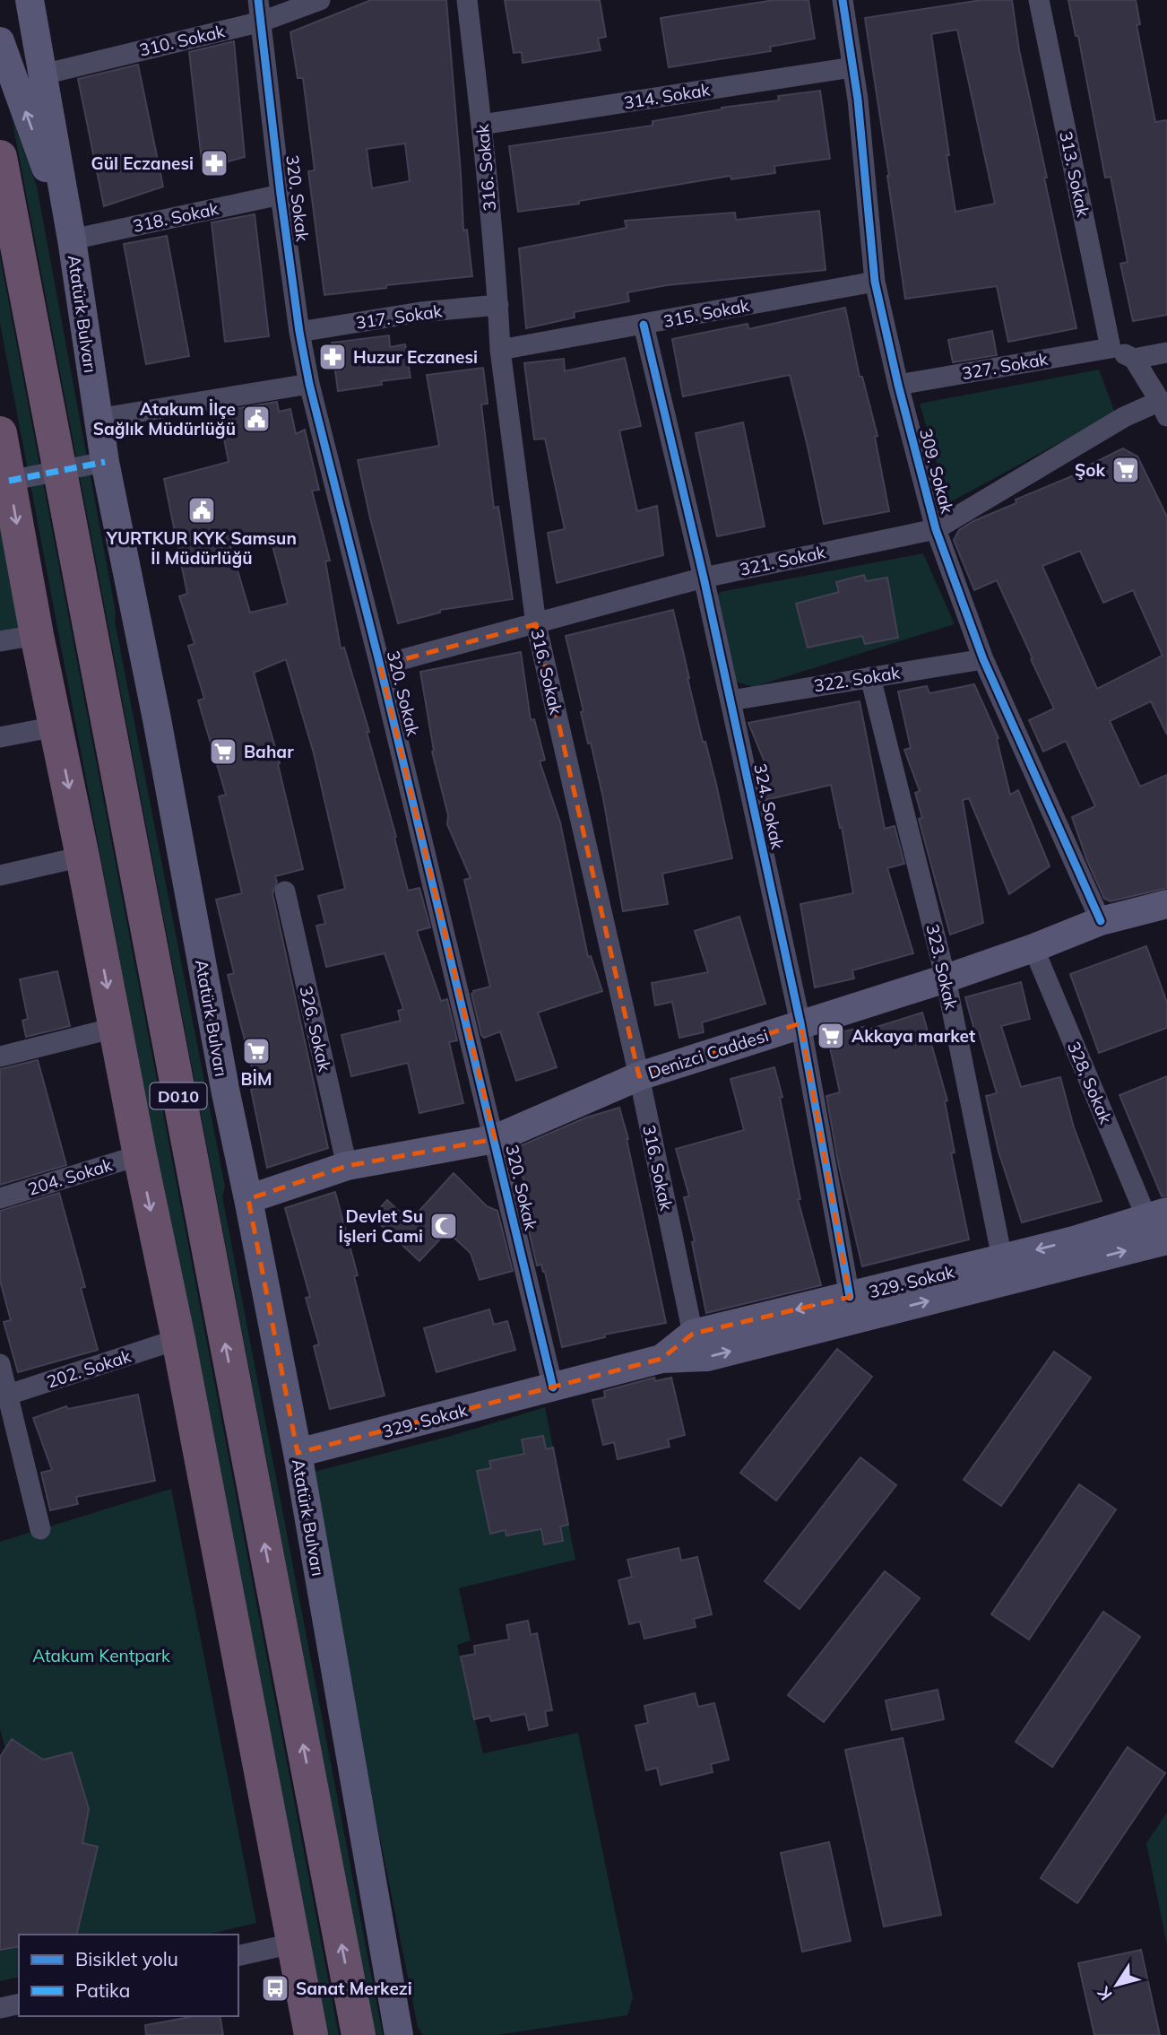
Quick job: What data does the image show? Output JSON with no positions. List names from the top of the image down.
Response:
{
  "streets": {
    "highway": ["D010"],
    "street": [
      "310. Sokak",
      "314. Sokak",
      "316. Sokak",
      "313. Sokak",
      "320. Sokak",
      "318. Sokak",
      "315. Sokak",
      "Atatürk Bulvarı",
      "317. Sokak",
      "327. Sokak",
      "309. Sokak",
      "321. Sokak",
      "322. Sokak",
      "324. Sokak",
      "323. Sokak",
      "326. Sokak",
      "Denizci Caddesi",
      "328, Sokak",
      "204. Sokak",
      "329. Sokak",
      "202. Sokak"
    ]
  },
  "crossings": [
    ["310. Sokak", "320. Sokak"],
    ["310. Sokak", "Atatürk Bulvarı"],
    ["314. Sokak", "316. Sokak"],
    ["314. Sokak", "309. Sokak"],
    ["316. Sokak", "315. Sokak"],
    ["316. Sokak", "317. Sokak"],
    ["316. Sokak", "321. Sokak"],
    ["316. Sokak", "Denizci Caddesi"],
    ["316. Sokak", "329. Sokak"],
    ["313. Sokak", "327. Sokak"],
    ["320. Sokak", "318. Sokak"],
    ["320. Sokak", "317. Sokak"],
    ["320. Sokak", "321. Sokak"],
    ["320. Sokak", "Denizci Caddesi"],
    ["320. Sokak", "329. Sokak"],
    ["318. Sokak", "Atatürk Bulvarı"],
    ["315. Sokak", "309. Sokak"],
    ["315. Sokak", "324. Sokak"],
    ["Atatürk Bulvarı", "Denizci Caddesi"],
    ["Atatürk Bulvarı", "329. Sokak"],
    ["327. Sokak", "309. Sokak"],
    ["309. Sokak", "321. Sokak"],
    ["309. Sokak", "322. Sokak"],
    ["309. Sokak", "Denizci Caddesi"],
    ["321. Sokak", "324. Sokak"],
    ["322. Sokak", "324. Sokak"],
    ["322. Sokak", "323. Sokak"],
    ["324. Sokak", "Denizci Caddesi"],
    ["324. Sokak", "329. Sokak"],
    ["323. Sokak", "Denizci Caddesi"],
    ["323. Sokak", "329. Sokak"],
    ["326. Sokak", "Denizci Caddesi"],
    ["Denizci Caddesi", "328, Sokak"],
    ["328, Sokak", "329. Sokak"],
    ["D010", "204. Sokak"],
    ["D010", "202. Sokak"]
  ],
  "parks": ["Atakum Kentpark"],
  "places": {
    "pharmacy": ["Gül Eczanesi", "Huzur Eczanesi"],
    "public building": ["Atakum İlçe Sağlık Müdürlüğü", "YURTKUR KYK Samsun İl Müdürlüğü"],
    "supermarket": [
      "Şok",
      "Bahar",
      "Akkaya market",
      "BİM"
    ],
    "mosque": ["Devlet Su İşleri Cami"],
    "bus stop": ["Sanat Merkezi"]
  },
  "legend": ["Bisiklet yolu", "Patika"],
  "north": "bottom left"
}
